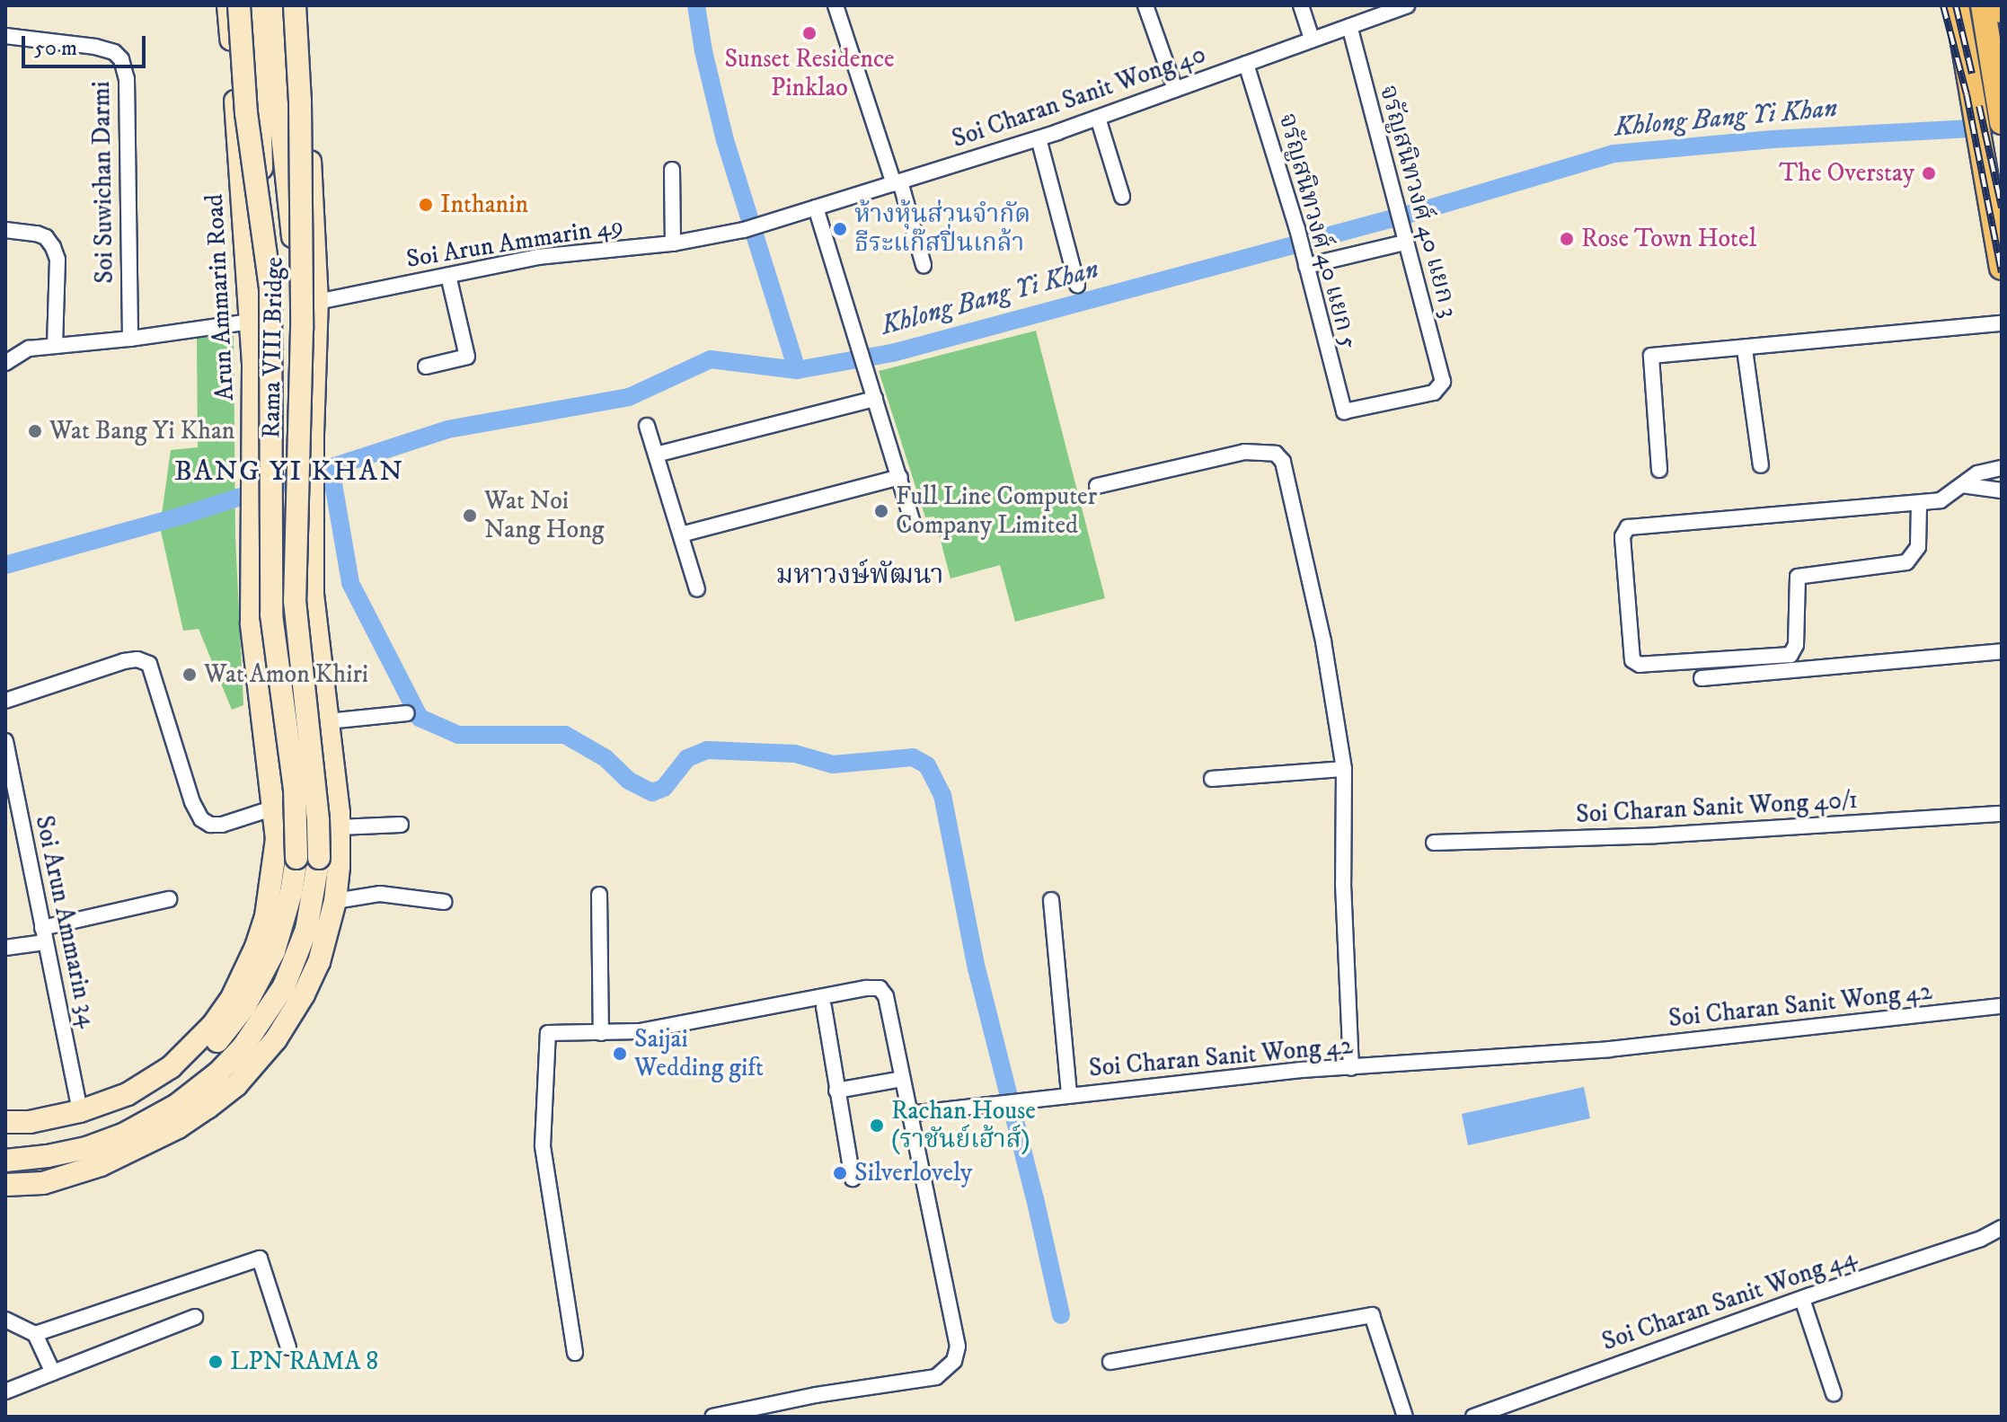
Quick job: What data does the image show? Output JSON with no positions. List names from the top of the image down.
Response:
{
  "streets": {
    "main road": ["Arun Ammarin Road", "Rama VIII Bridge"],
    "street": [
      "Soi Charan Sanit Wong 40",
      "Soi Suwichan Darmi",
      "จรัญสนิทวงศ์ 40 แยก 3",
      "จรัญสนิทวงศ์ 40 แยก 5",
      "Soi Arun Ammarin 49",
      "Soi Charan Sanit Wong 40/1",
      "Soi Arun Ammarin 34",
      "Soi Charan Sanit Wong 42",
      "Soi Charan Sanit Wong 44"
    ]
  },
  "crossings": [
    ["Soi Charan Sanit Wong 40", "จรัญสนิทวงศ์ 40 แยก 3"],
    ["Soi Charan Sanit Wong 40", "จรัญสนิทวงศ์ 40 แยก 5"],
    ["Soi Charan Sanit Wong 40", "Soi Arun Ammarin 49"],
    ["จรัญสนิทวงศ์ 40 แยก 3", "จรัญสนิทวงศ์ 40 แยก 5"],
    ["Arun Ammarin Road", "Soi Arun Ammarin 34"]
  ],
  "districts": ["BANG YI KHAN", "มหาวงษ์พัฒนา"],
  "water": ["Khlong Bang Yi Khan"],
  "places": [
    "Sunset Residence Pinklao",
    "The Overstay",
    "Inthanin",
    "ห้างหุ้นส่วนจำกัด ธีระแก๊สปิ่นเกล้า",
    "Rose Town Hotel",
    "Wat Bang Yi Khan",
    "Full Line Computer Company Limited",
    "Wat Noi Nang Hong",
    "Wat Amon Khiri",
    "Saijai Wedding gift",
    "Rachan House (ราชันย์เฮ้าส์)",
    "Silverlovely",
    "LPN RAMA 8"
  ],
  "scale_bar": "50 m"
}
